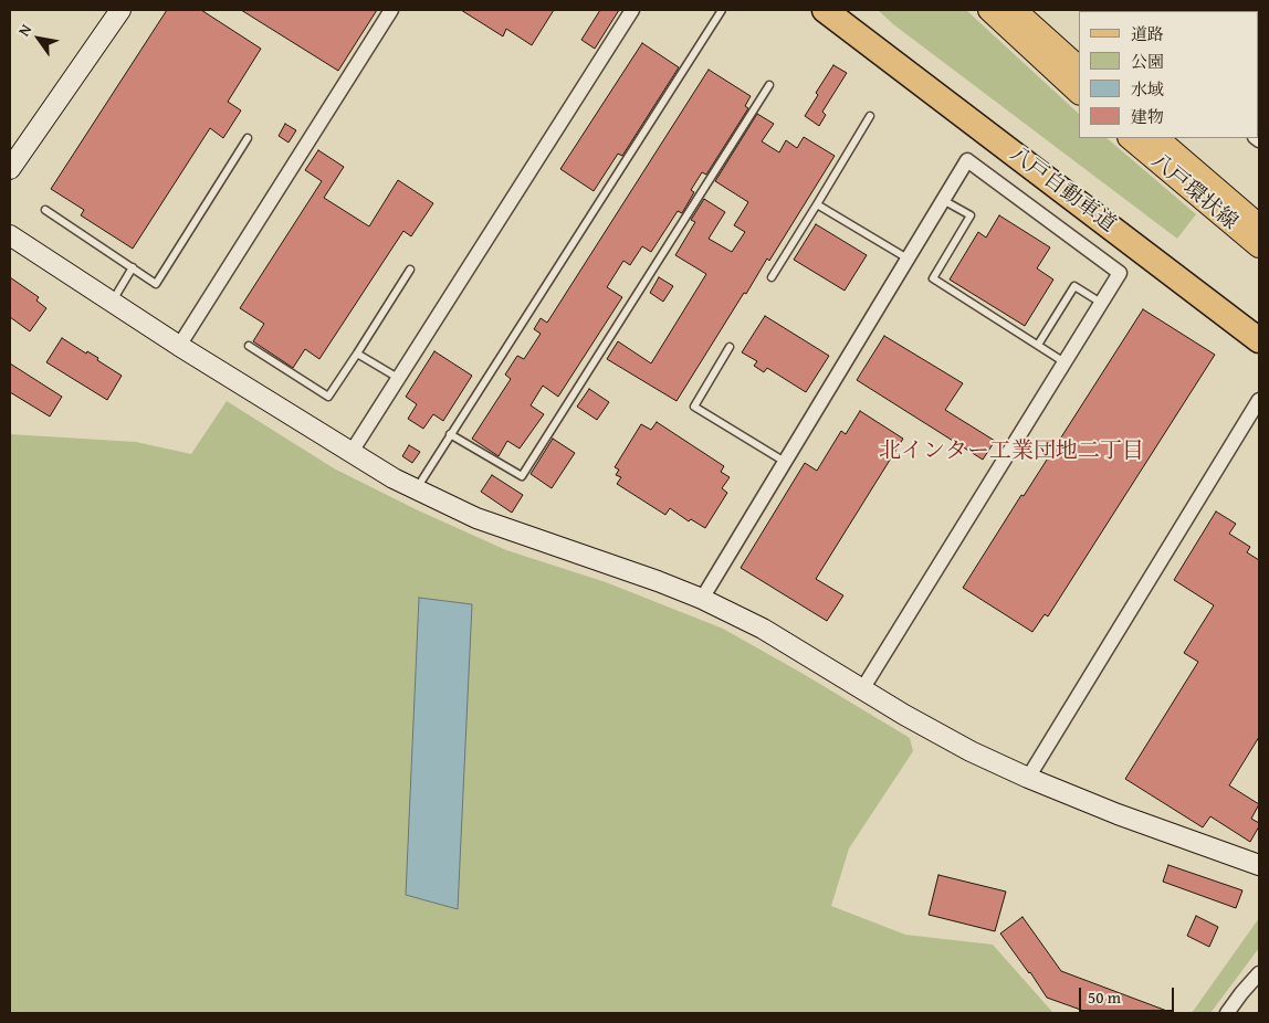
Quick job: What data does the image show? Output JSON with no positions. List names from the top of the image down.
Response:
{
  "streets": {
    "highway": ["八戸自動車道"],
    "main road": ["八戸環状線"]
  },
  "districts": ["北インター工業団地二丁目"],
  "legend": [
    "道路",
    "公園",
    "水域",
    "建物"
  ],
  "scale_bar": "50 m",
  "north": "top left"
}
